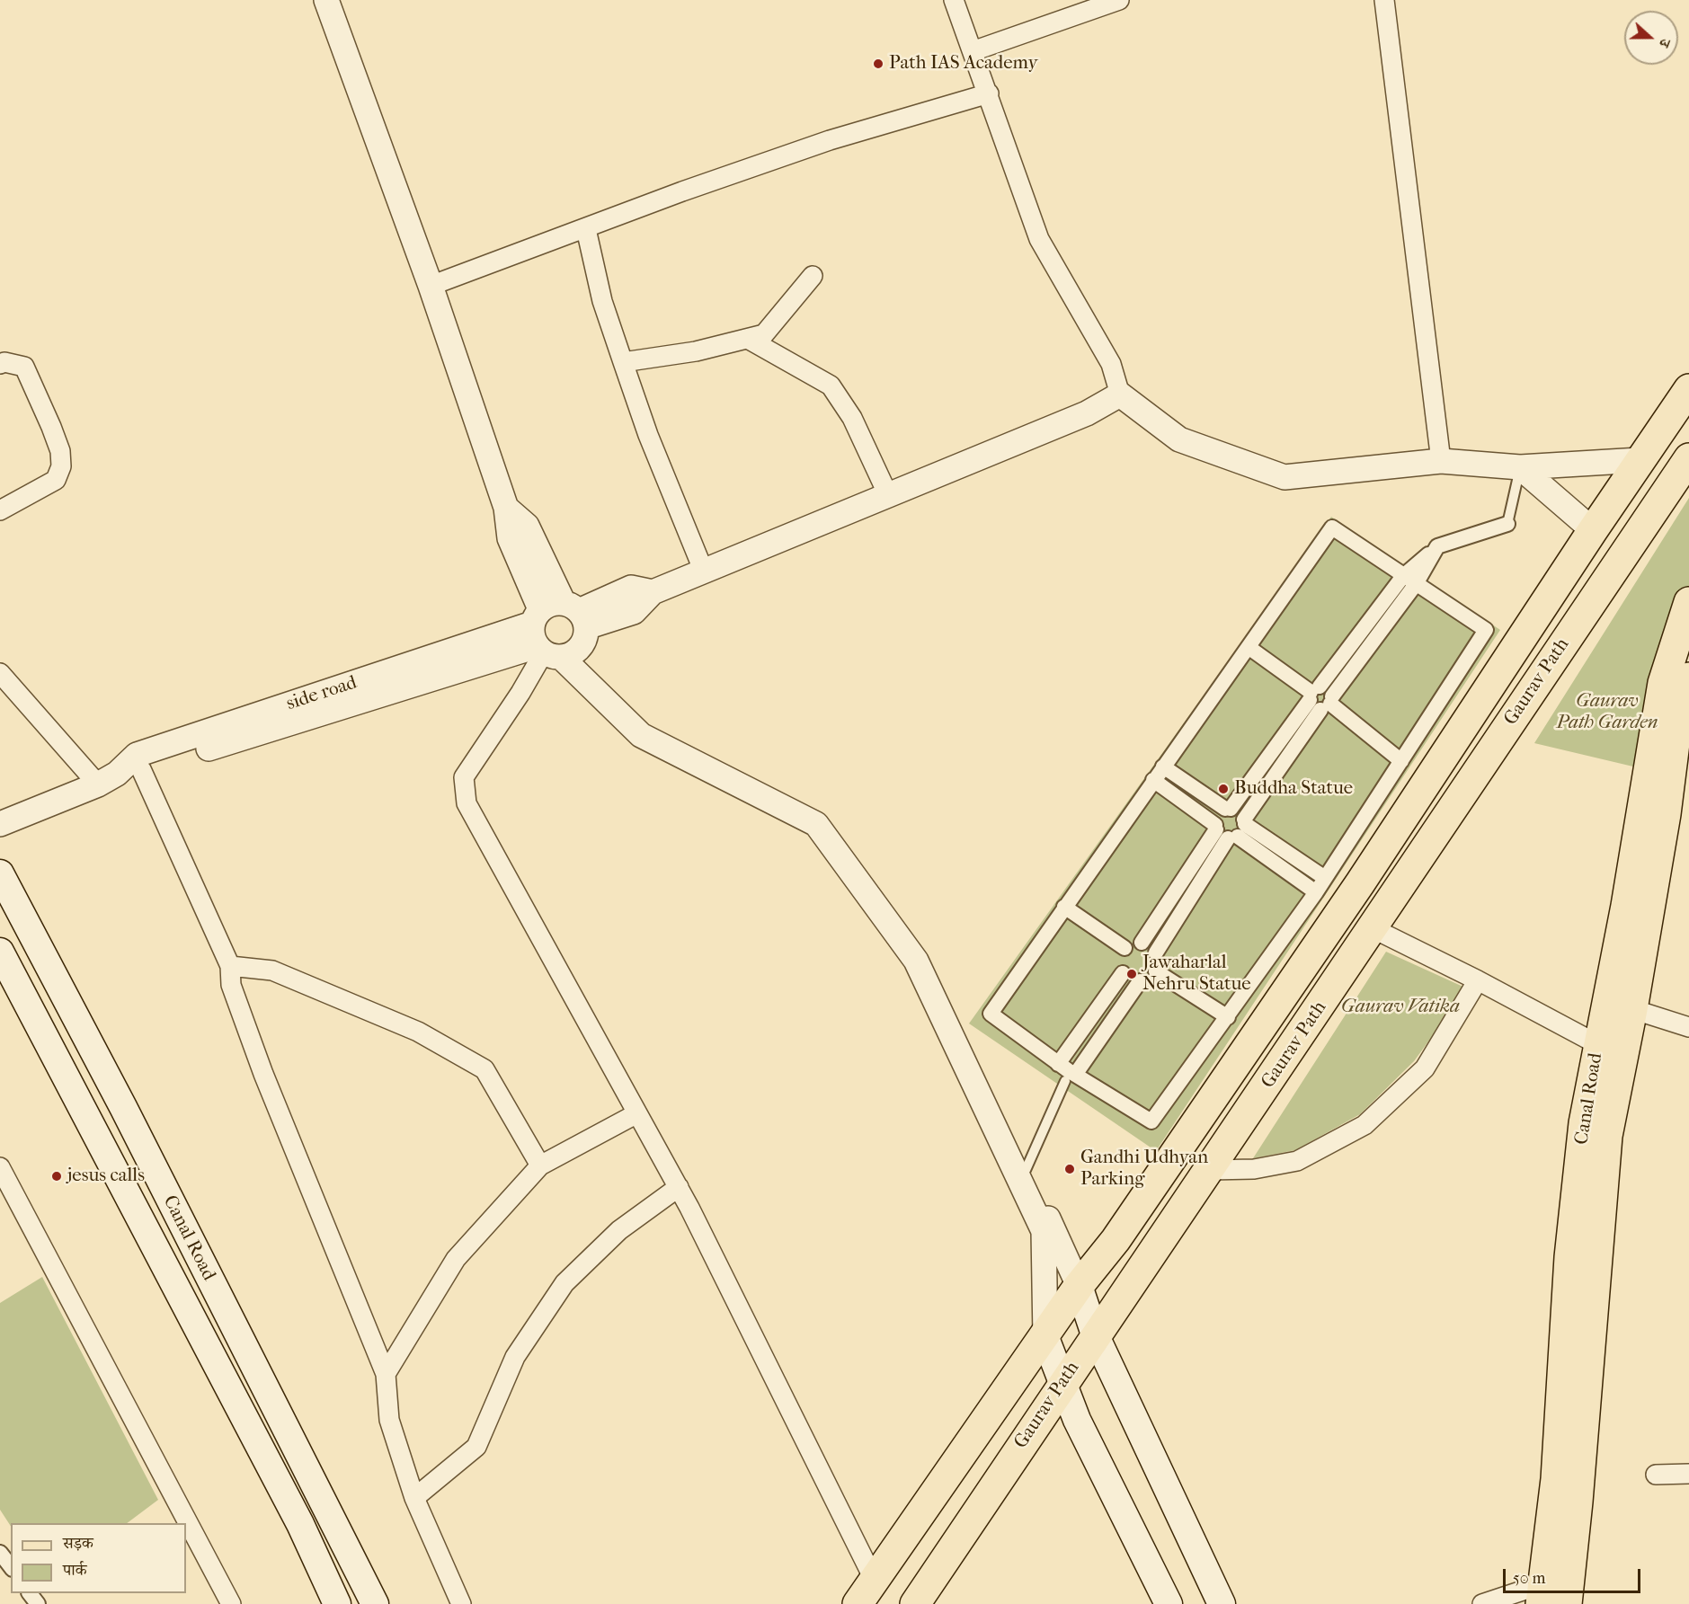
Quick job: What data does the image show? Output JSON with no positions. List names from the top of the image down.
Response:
{
  "streets": {
    "main road": ["Gaurav Path", "Canal Road"],
    "street": ["side road"]
  },
  "parks": ["Gaurav Path Garden", "Gaurav Vatika"],
  "places": [
    "Path IAS Academy",
    "Buddha Statue",
    "Jawaharlal Nehru Statue",
    "Gandhi Udhyan Parking",
    "jesus calls"
  ],
  "legend": ["सड़क", "पार्क"],
  "scale_bar": "50 m",
  "north": "right"
}
